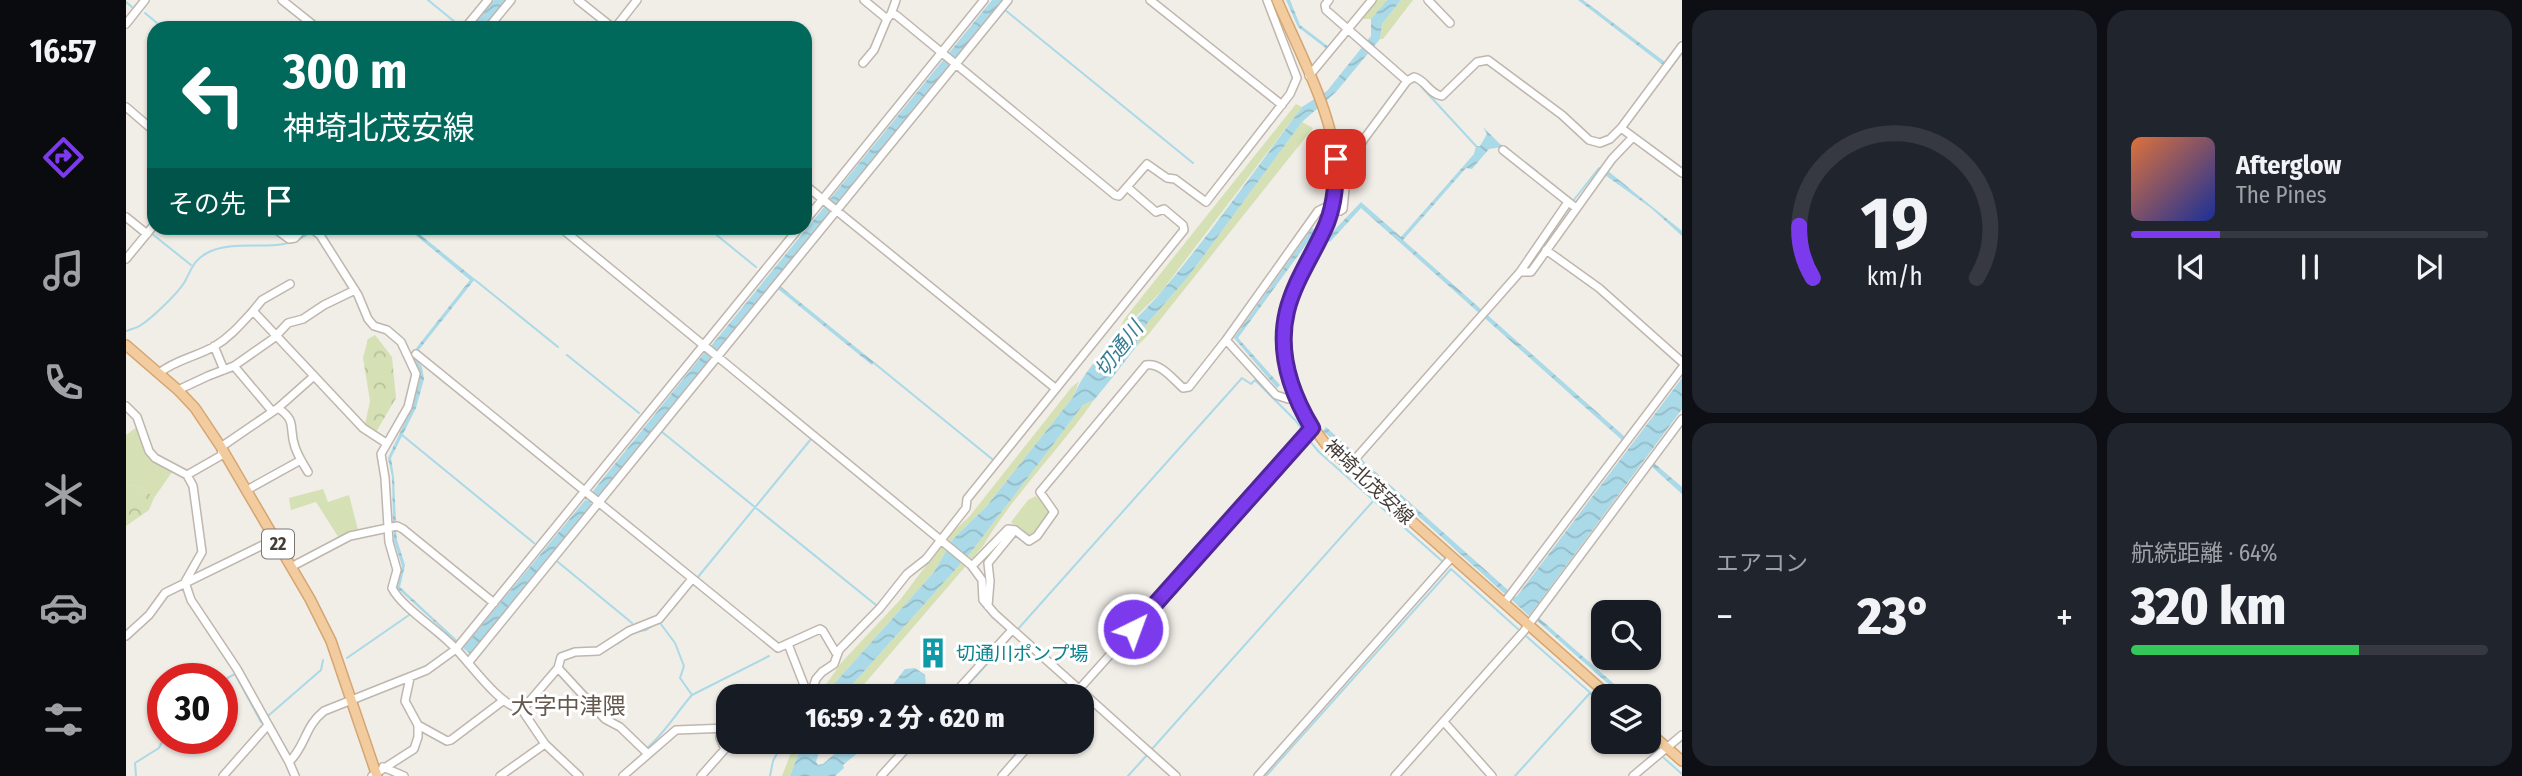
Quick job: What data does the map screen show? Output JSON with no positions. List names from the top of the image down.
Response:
{
  "streets": {
    "main road": ["神埼北茂安線", "22"]
  },
  "districts": ["大字中津隈"],
  "water": ["切通川"],
  "places": {
    "building": ["切通川ポンプ場"]
  },
  "page": {
    "tabs": "16:57",
    "turn": ["300 m", "神埼北茂安線"],
    "song": ["Afterglow", "The Pines"],
    "then": "その先",
    "tile": [
      "エアコン",
      ["航続距離 · 64%", "320 km"]
    ],
    "heat": ["−", "23°", "+"],
    "limit": "30",
    "trip": "16:59 · 2 分 · 620 m",
    "gauge": ["19", "km/h"]
  }
}
